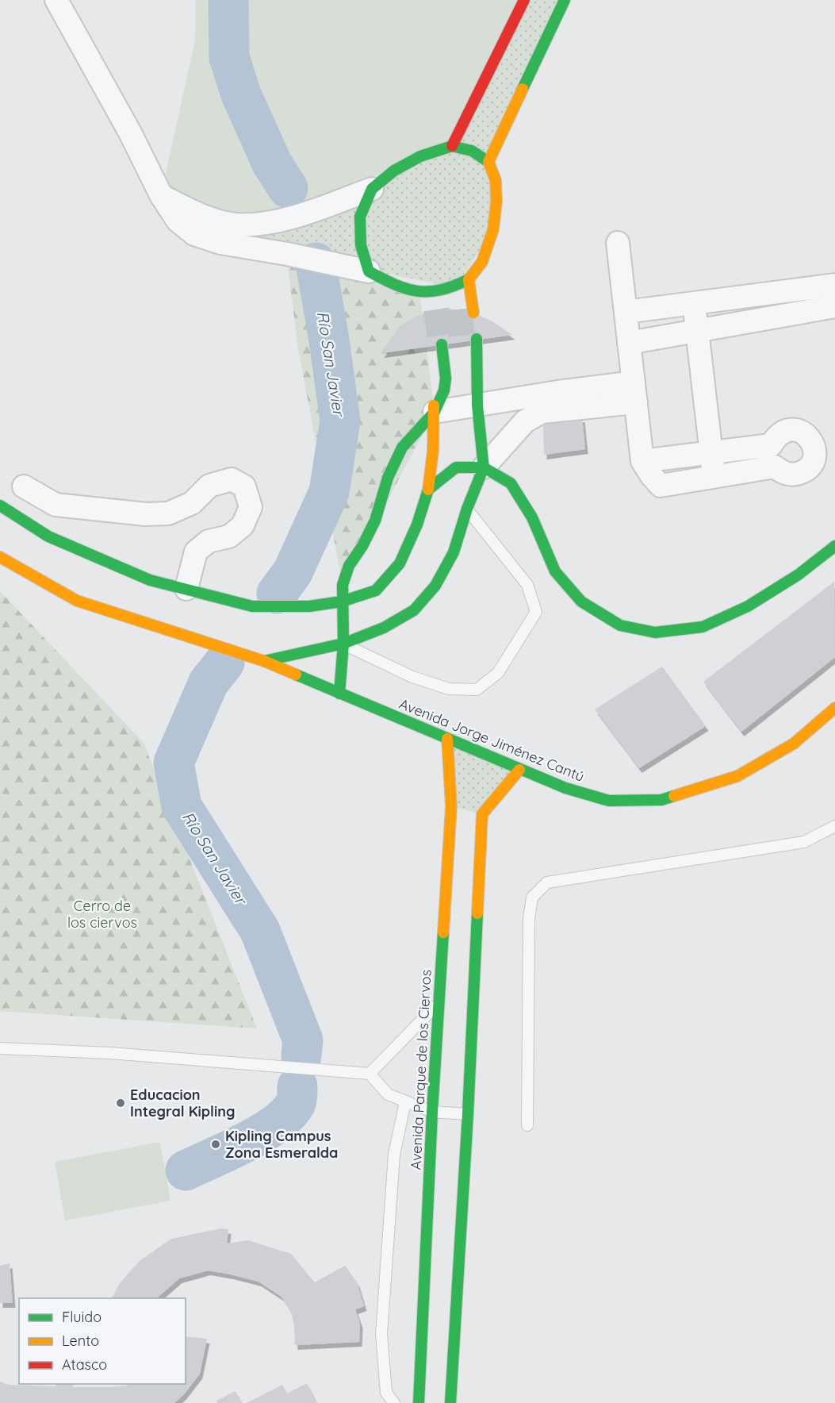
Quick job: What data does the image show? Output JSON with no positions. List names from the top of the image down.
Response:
{
  "streets": {
    "street": ["Avenida Jorge Jiménez Cantú", "Avenida Parque de los Ciervos"]
  },
  "crossings": [
    ["Avenida Jorge Jiménez Cantú", "Avenida Parque de los Ciervos"]
  ],
  "water": ["Río San Javier"],
  "parks": ["Cerro de los ciervos"],
  "places": ["Educacion Integral Kipling", "Kipling Campus Zona Esmeralda"],
  "legend": ["Fluido", "Lento", "Atasco"]
}
